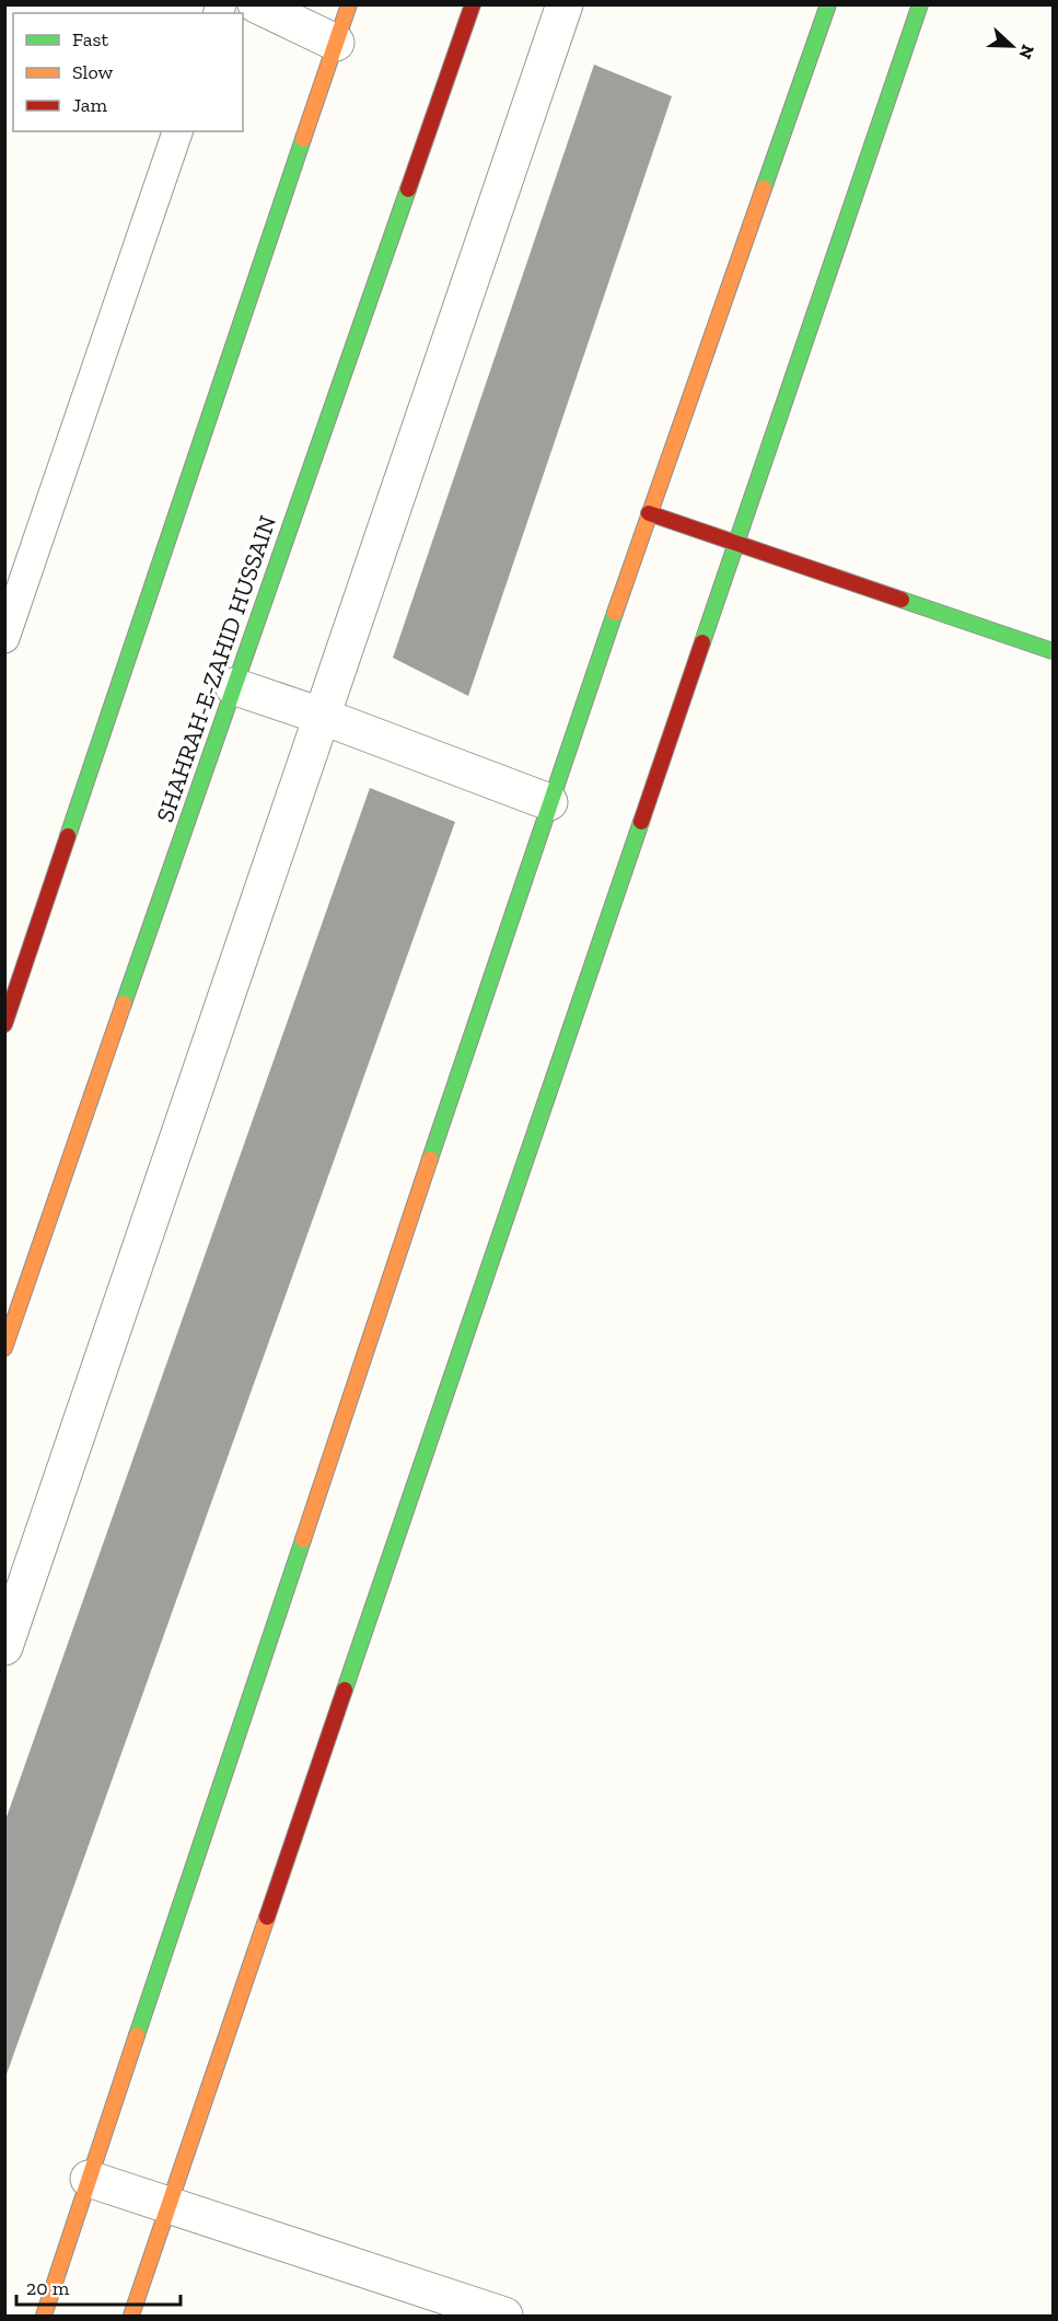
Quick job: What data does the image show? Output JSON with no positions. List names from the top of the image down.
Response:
{
  "streets": {
    "street": ["SHAHRAH-E-ZAHID HUSSAIN"]
  },
  "legend": ["Fast", "Slow", "Jam"],
  "scale_bar": "20 m",
  "north": "right"
}
